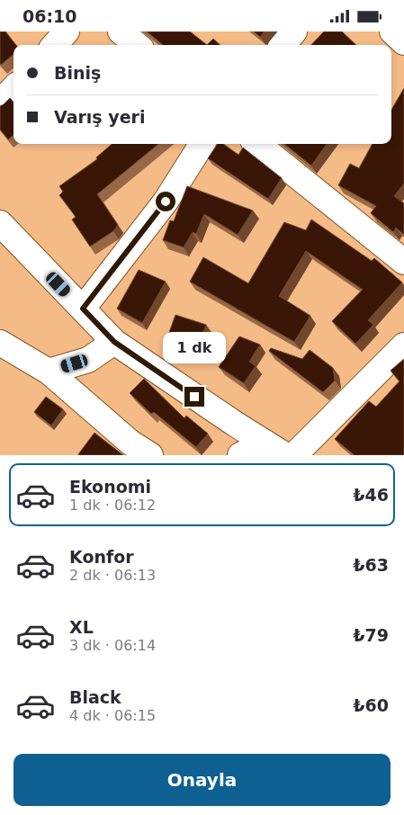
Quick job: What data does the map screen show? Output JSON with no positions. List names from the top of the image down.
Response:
{
  "page": {
    "status": "06:10",
    "banner": ["Biniş", "Varış yeri"],
    "bubble": "1 dk",
    "list": [
      {
        "name": "Ekonomi",
        "note": "1 dk · 06:12",
        "value": "₺46"
      },
      {
        "name": "Konfor",
        "note": "2 dk · 06:13",
        "value": "₺63"
      },
      {
        "name": "XL",
        "note": "3 dk · 06:14",
        "value": "₺79"
      },
      {
        "name": "Black",
        "note": "4 dk · 06:15",
        "value": "₺60"
      }
    ],
    "buttons": "Onayla"
  }
}
